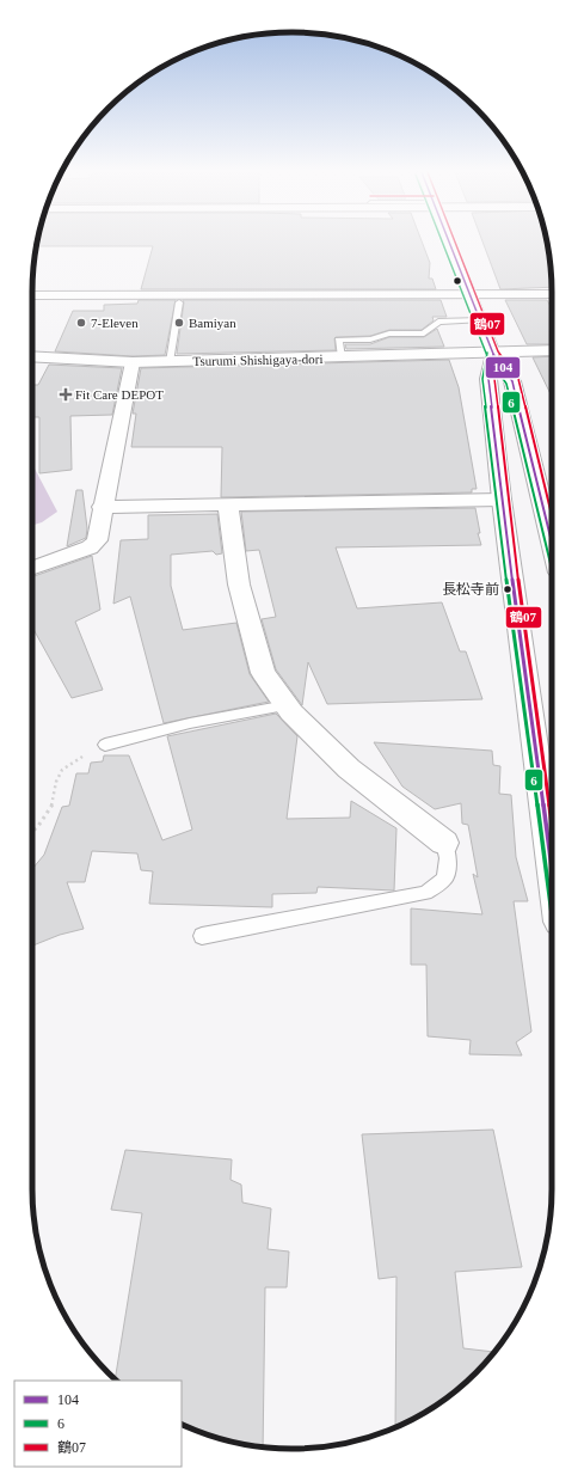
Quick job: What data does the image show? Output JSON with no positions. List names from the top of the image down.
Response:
{
  "streets": {
    "street": ["Tsurumi Shishigaya-dori"]
  },
  "places": {
    "other": ["7-Eleven", "Bamiyan", "長松寺前"],
    "health": ["Fit Care DEPOT"]
  },
  "lines": ["transit line 104", "transit line 6", "transit line 鶴07"],
  "legend": ["104", "6", "鶴07"]
}
